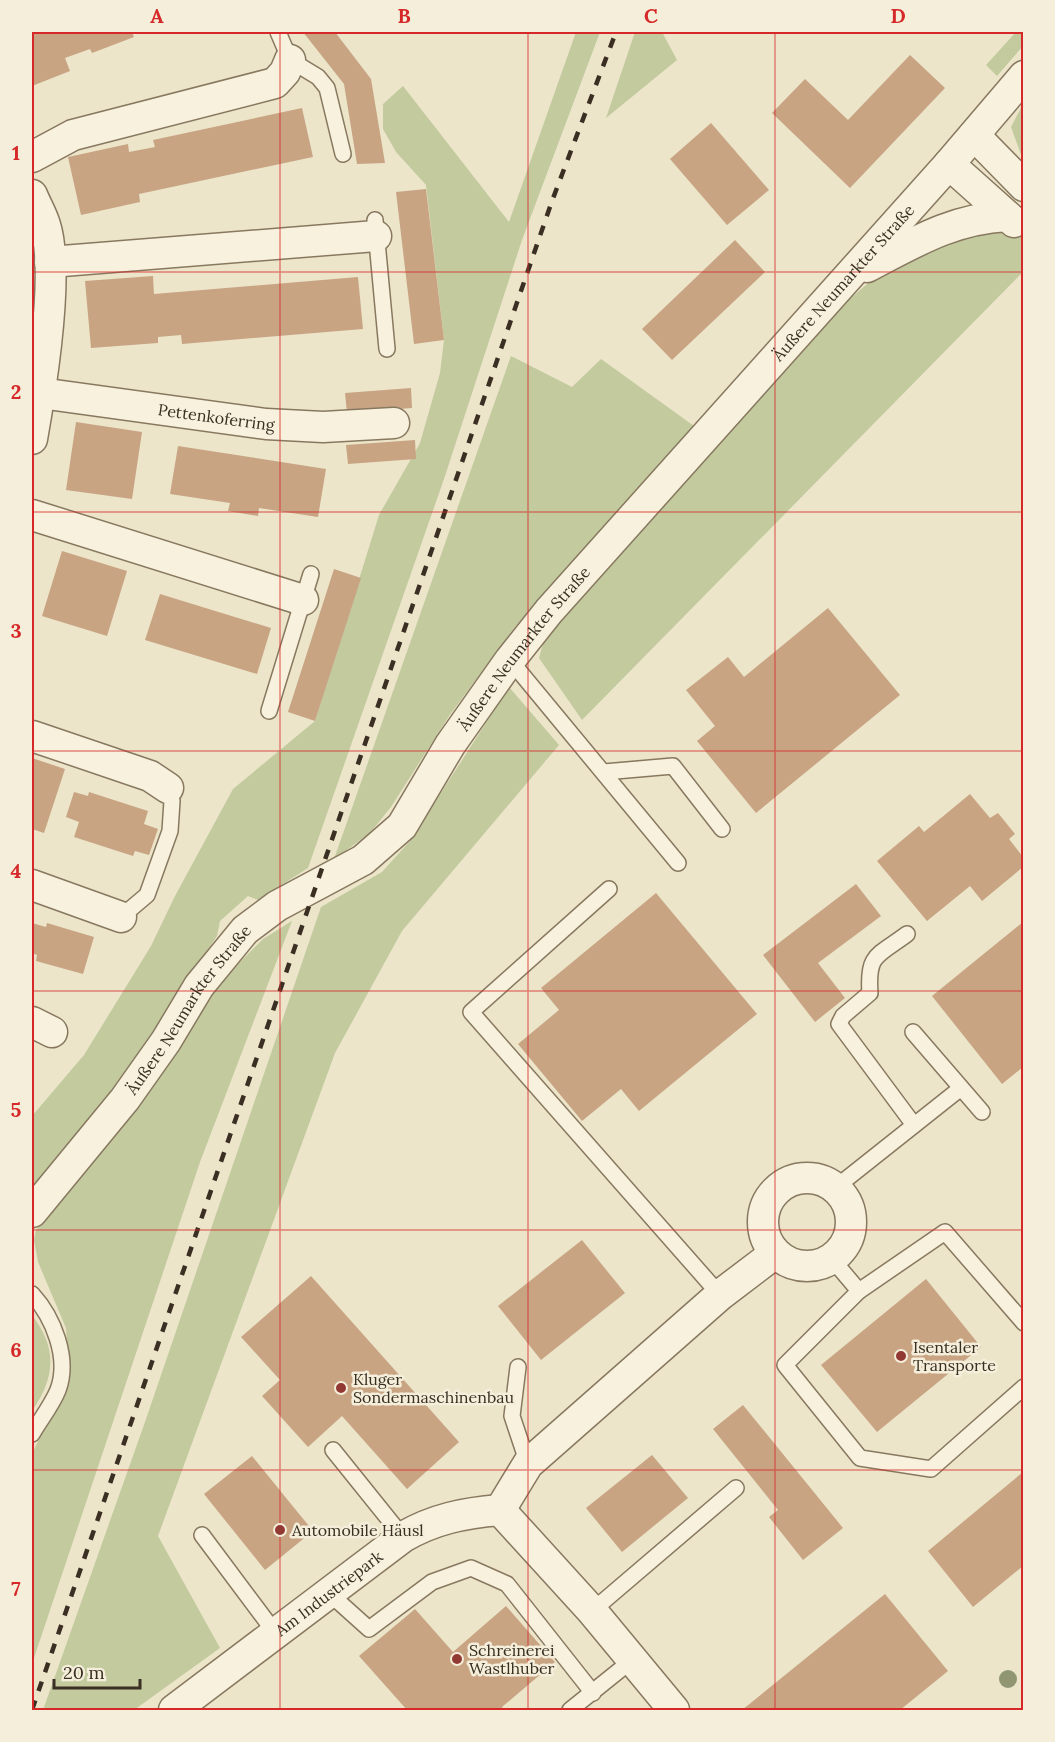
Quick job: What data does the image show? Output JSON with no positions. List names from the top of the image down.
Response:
{
  "streets": {
    "street": ["Äußere Neumarkter Straße", "Pettenkoferring", "Am Industriepark"]
  },
  "places": [
    "Isentaler Transporte",
    "Kluger Sondermaschinenbau",
    "Automobile Häusl",
    "Schreinerei Wastlhuber"
  ],
  "scale_bar": "20 m",
  "grid": {
    "columns": [
      "A",
      "B",
      "C",
      "D"
    ],
    "rows": [
      "1",
      "2",
      "3",
      "4",
      "5",
      "6",
      "7"
    ]
  }
}
